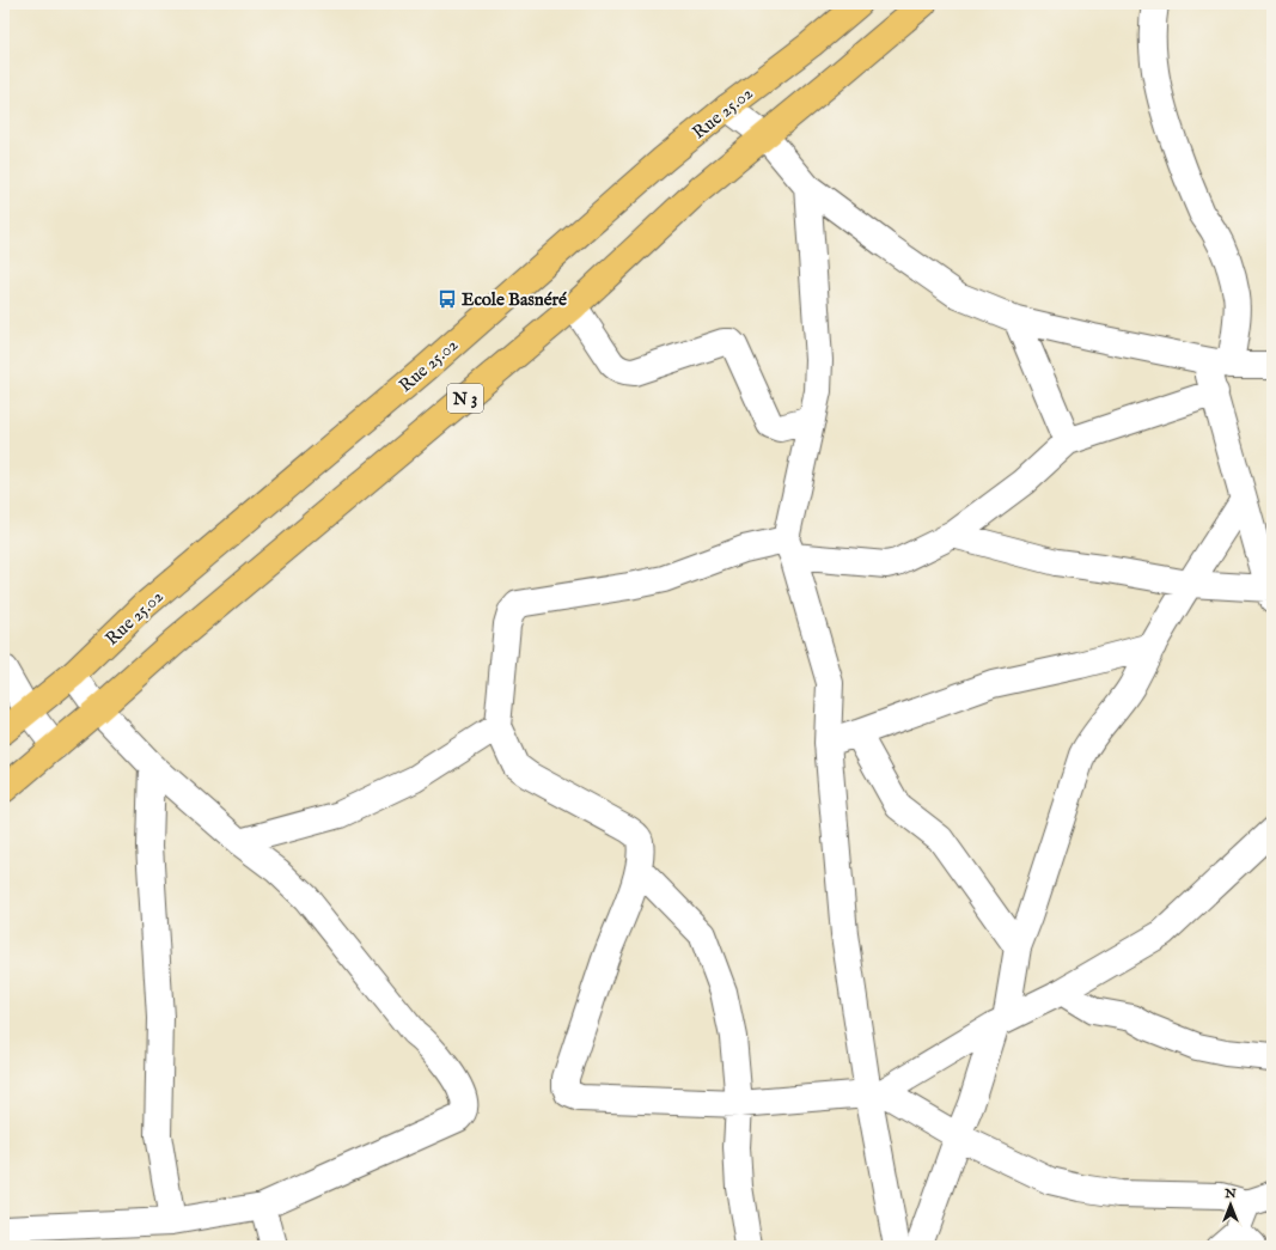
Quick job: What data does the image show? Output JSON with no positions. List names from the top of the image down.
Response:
{
  "streets": {
    "main road": ["Rue 25.02", "N 3"]
  },
  "places": {
    "bus stop": ["Ecole Basnéré"]
  },
  "north": "top"
}
